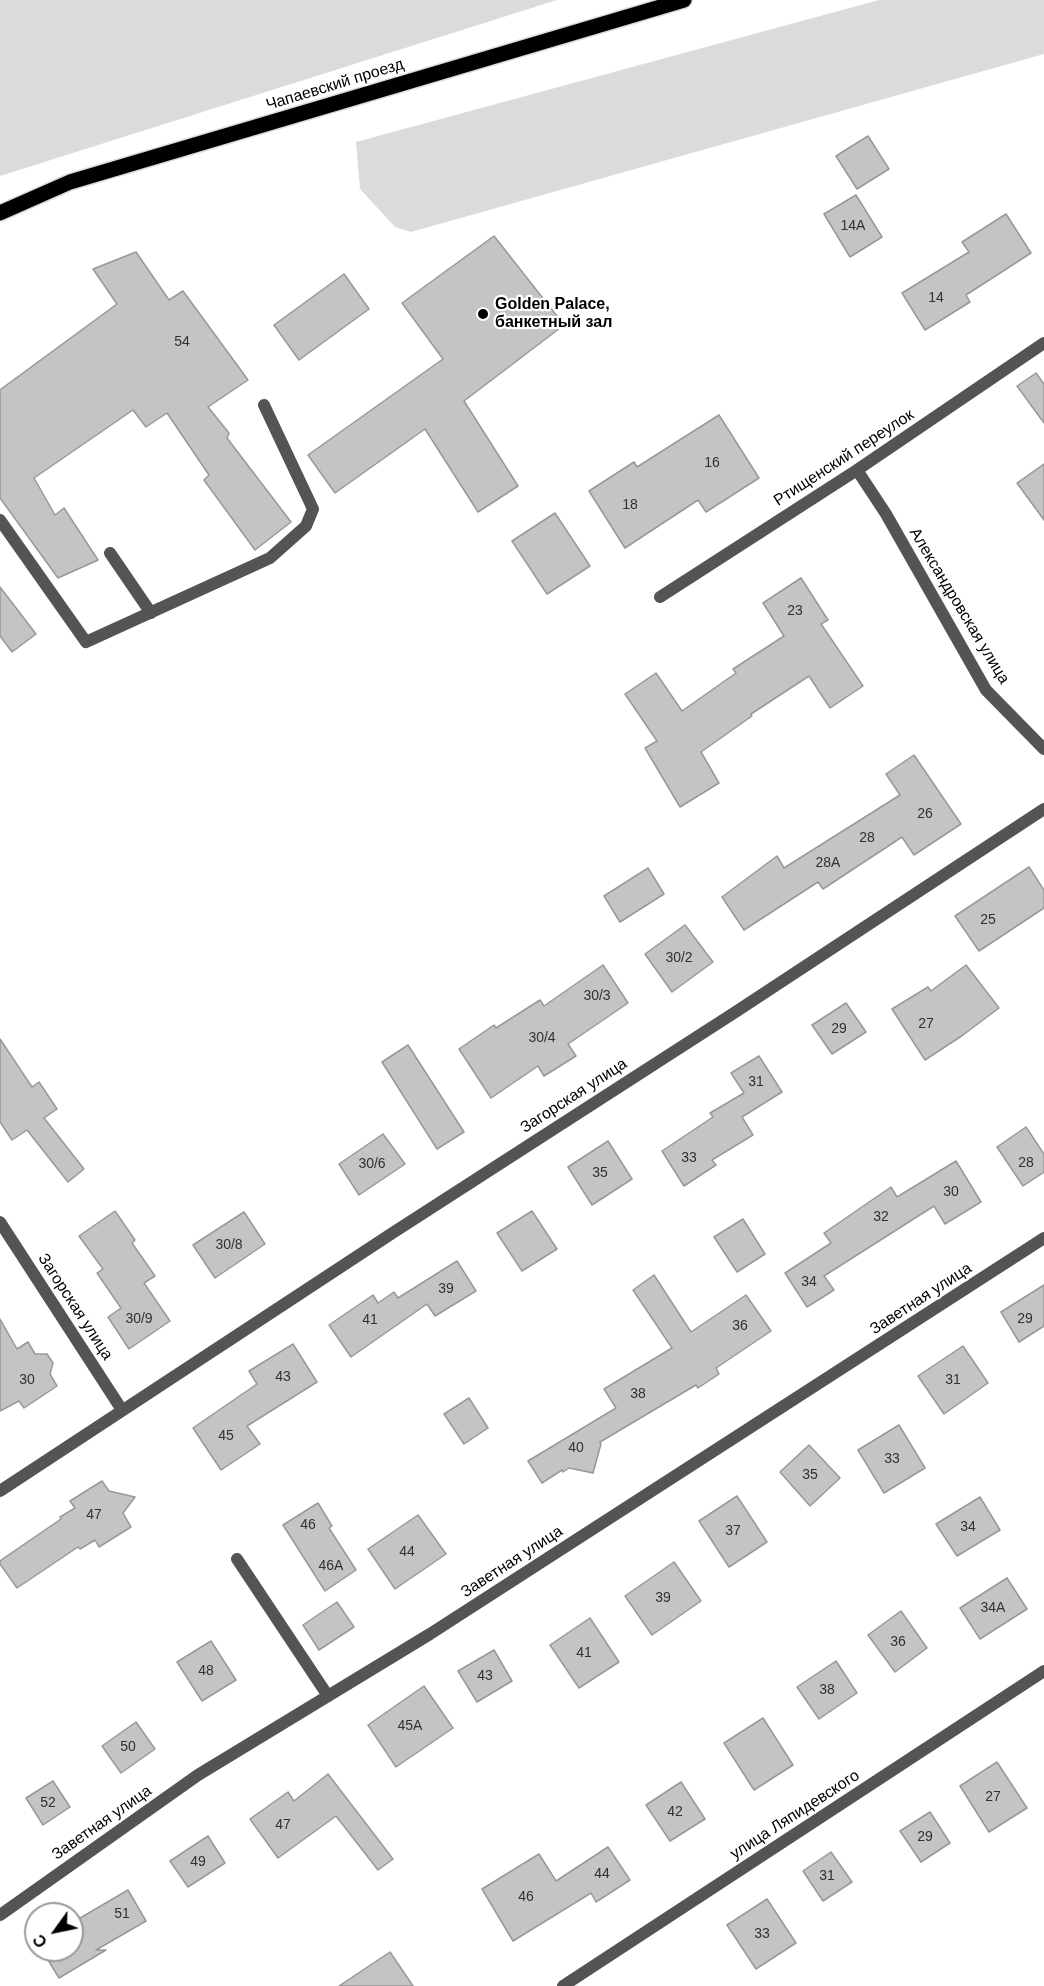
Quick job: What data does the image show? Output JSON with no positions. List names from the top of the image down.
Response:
{
  "streets": {
    "main road": ["Чапаевский проезд"],
    "street": [
      "Ртищенский переулок",
      "Александровская улица",
      "Загорская улица",
      "Заветная улица",
      "улица Ляпидевского"
    ]
  },
  "crossings": [
    ["Ртищенский переулок", "Александровская улица"]
  ],
  "places": ["Golden Palace, банкетный зал"],
  "house_numbers": [
    "14А",
    "14",
    "54",
    "16",
    "18",
    "23",
    "26",
    "28",
    "28А",
    "25",
    "30/2",
    "30/3",
    "27",
    "29",
    "30/4",
    "31",
    "33",
    "28",
    "30/6",
    "35",
    "30",
    "32",
    "30/8",
    "34",
    "39",
    "30/9",
    "29",
    "41",
    "36",
    "43",
    "30",
    "31",
    "38",
    "45",
    "40",
    "33",
    "35",
    "47",
    "46",
    "34",
    "37",
    "44",
    "46А",
    "39",
    "34А",
    "36",
    "41",
    "48",
    "43",
    "38",
    "45А",
    "50",
    "27",
    "52",
    "42",
    "47",
    "29",
    "49",
    "44",
    "31",
    "46",
    "51",
    "33"
  ],
  "north": "bottom left"
}
